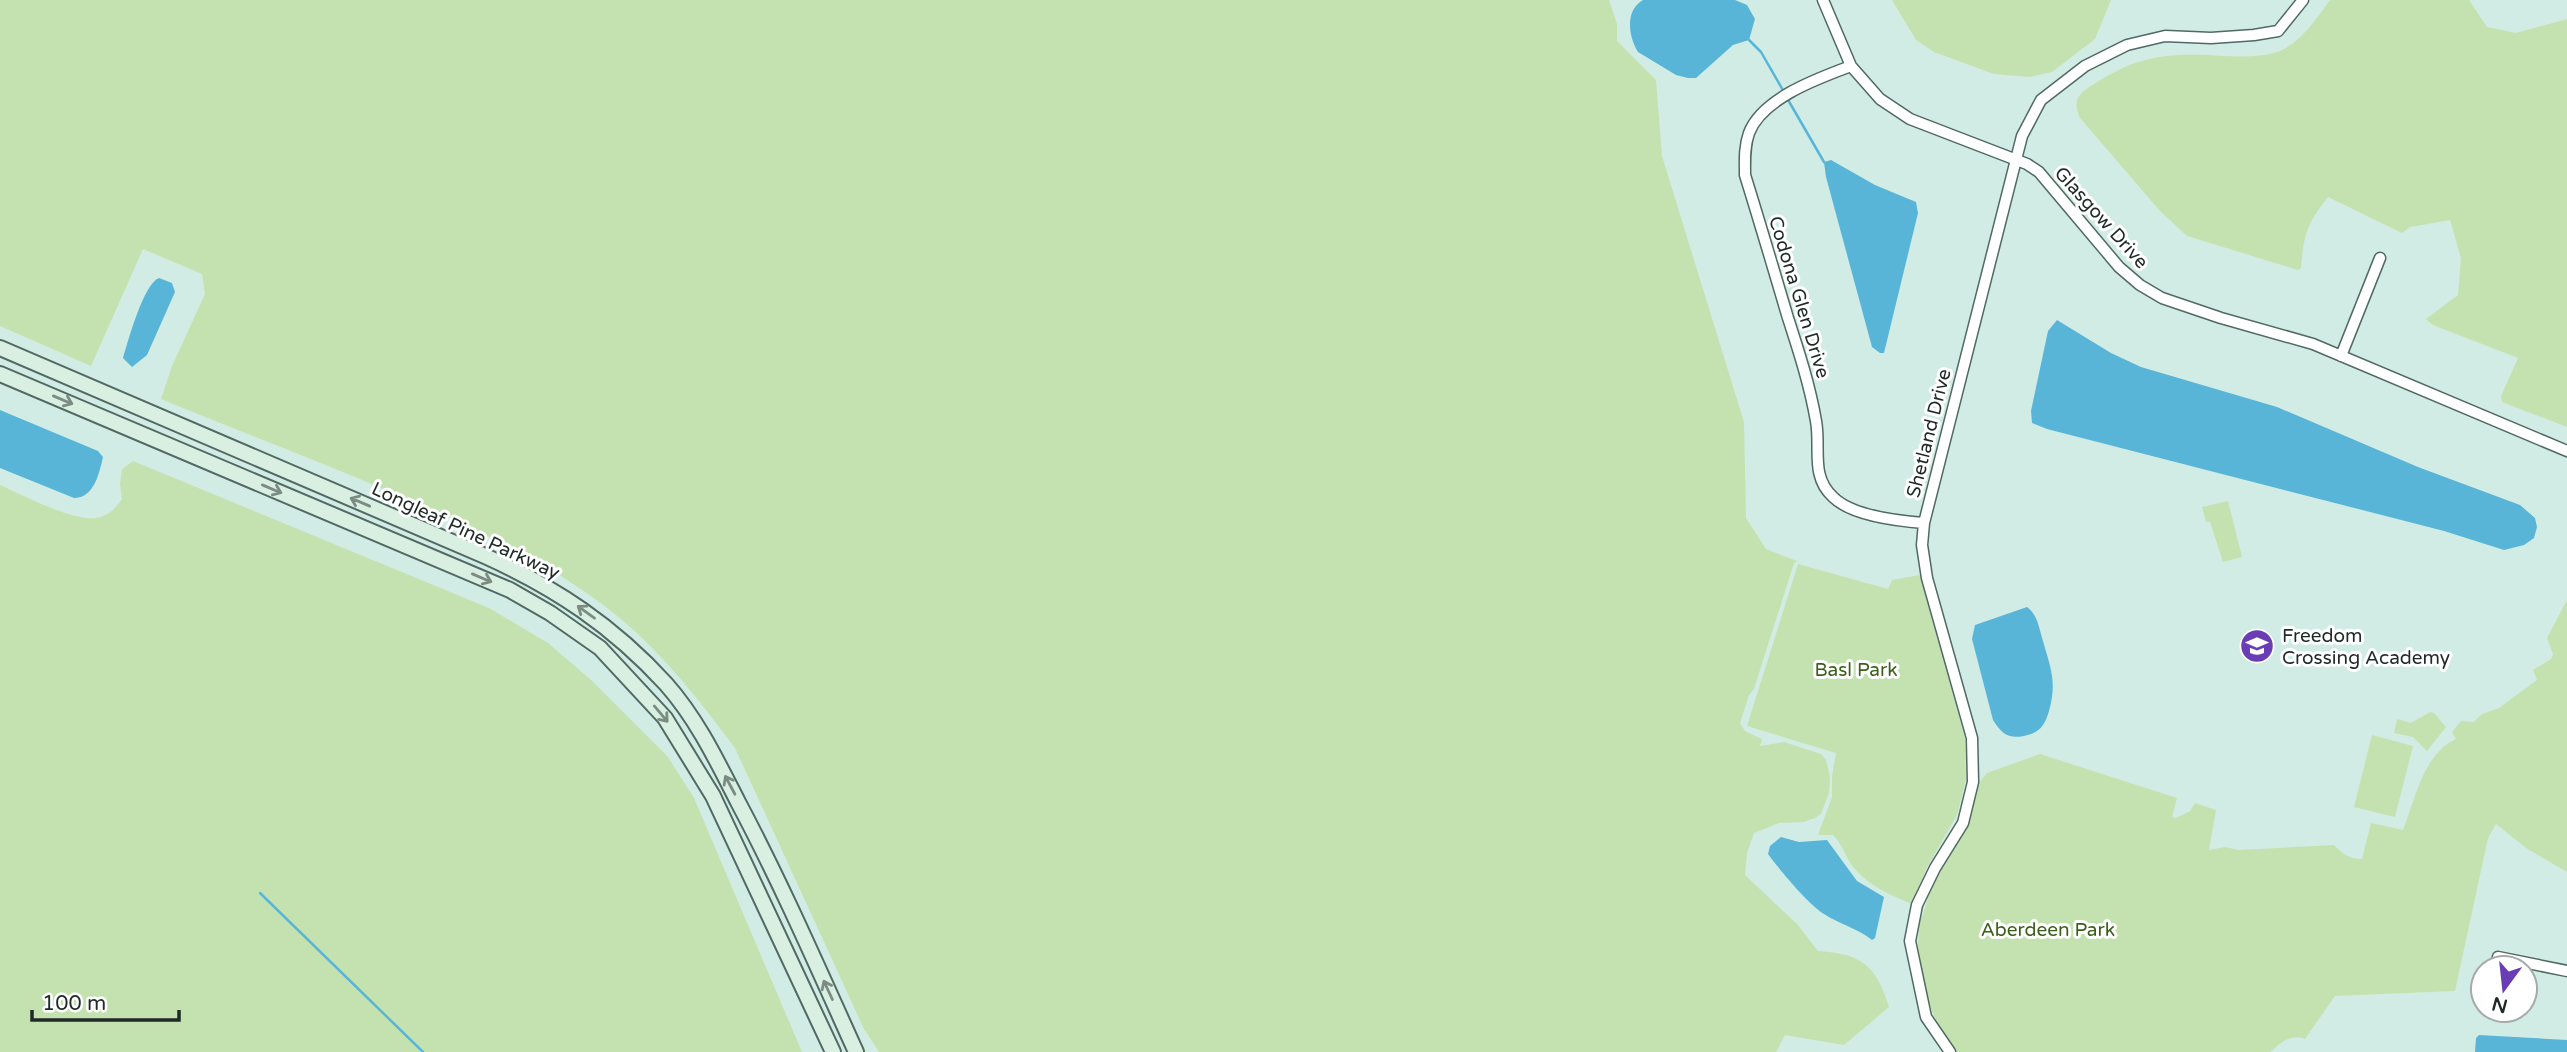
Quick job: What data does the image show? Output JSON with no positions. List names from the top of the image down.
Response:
{
  "streets": {
    "main road": ["Longleaf Pine Parkway"],
    "street": ["Glasgow Drive", "Codona Glen Drive", "Shetland Drive"]
  },
  "crossings": [
    ["Glasgow Drive", "Codona Glen Drive"],
    ["Glasgow Drive", "Shetland Drive"],
    ["Codona Glen Drive", "Shetland Drive"]
  ],
  "parks": ["Basl Park", "Aberdeen Park"],
  "places": {
    "school or university": ["Freedom Crossing Academy"]
  },
  "scale_bar": "100 m",
  "north": "bottom"
}
